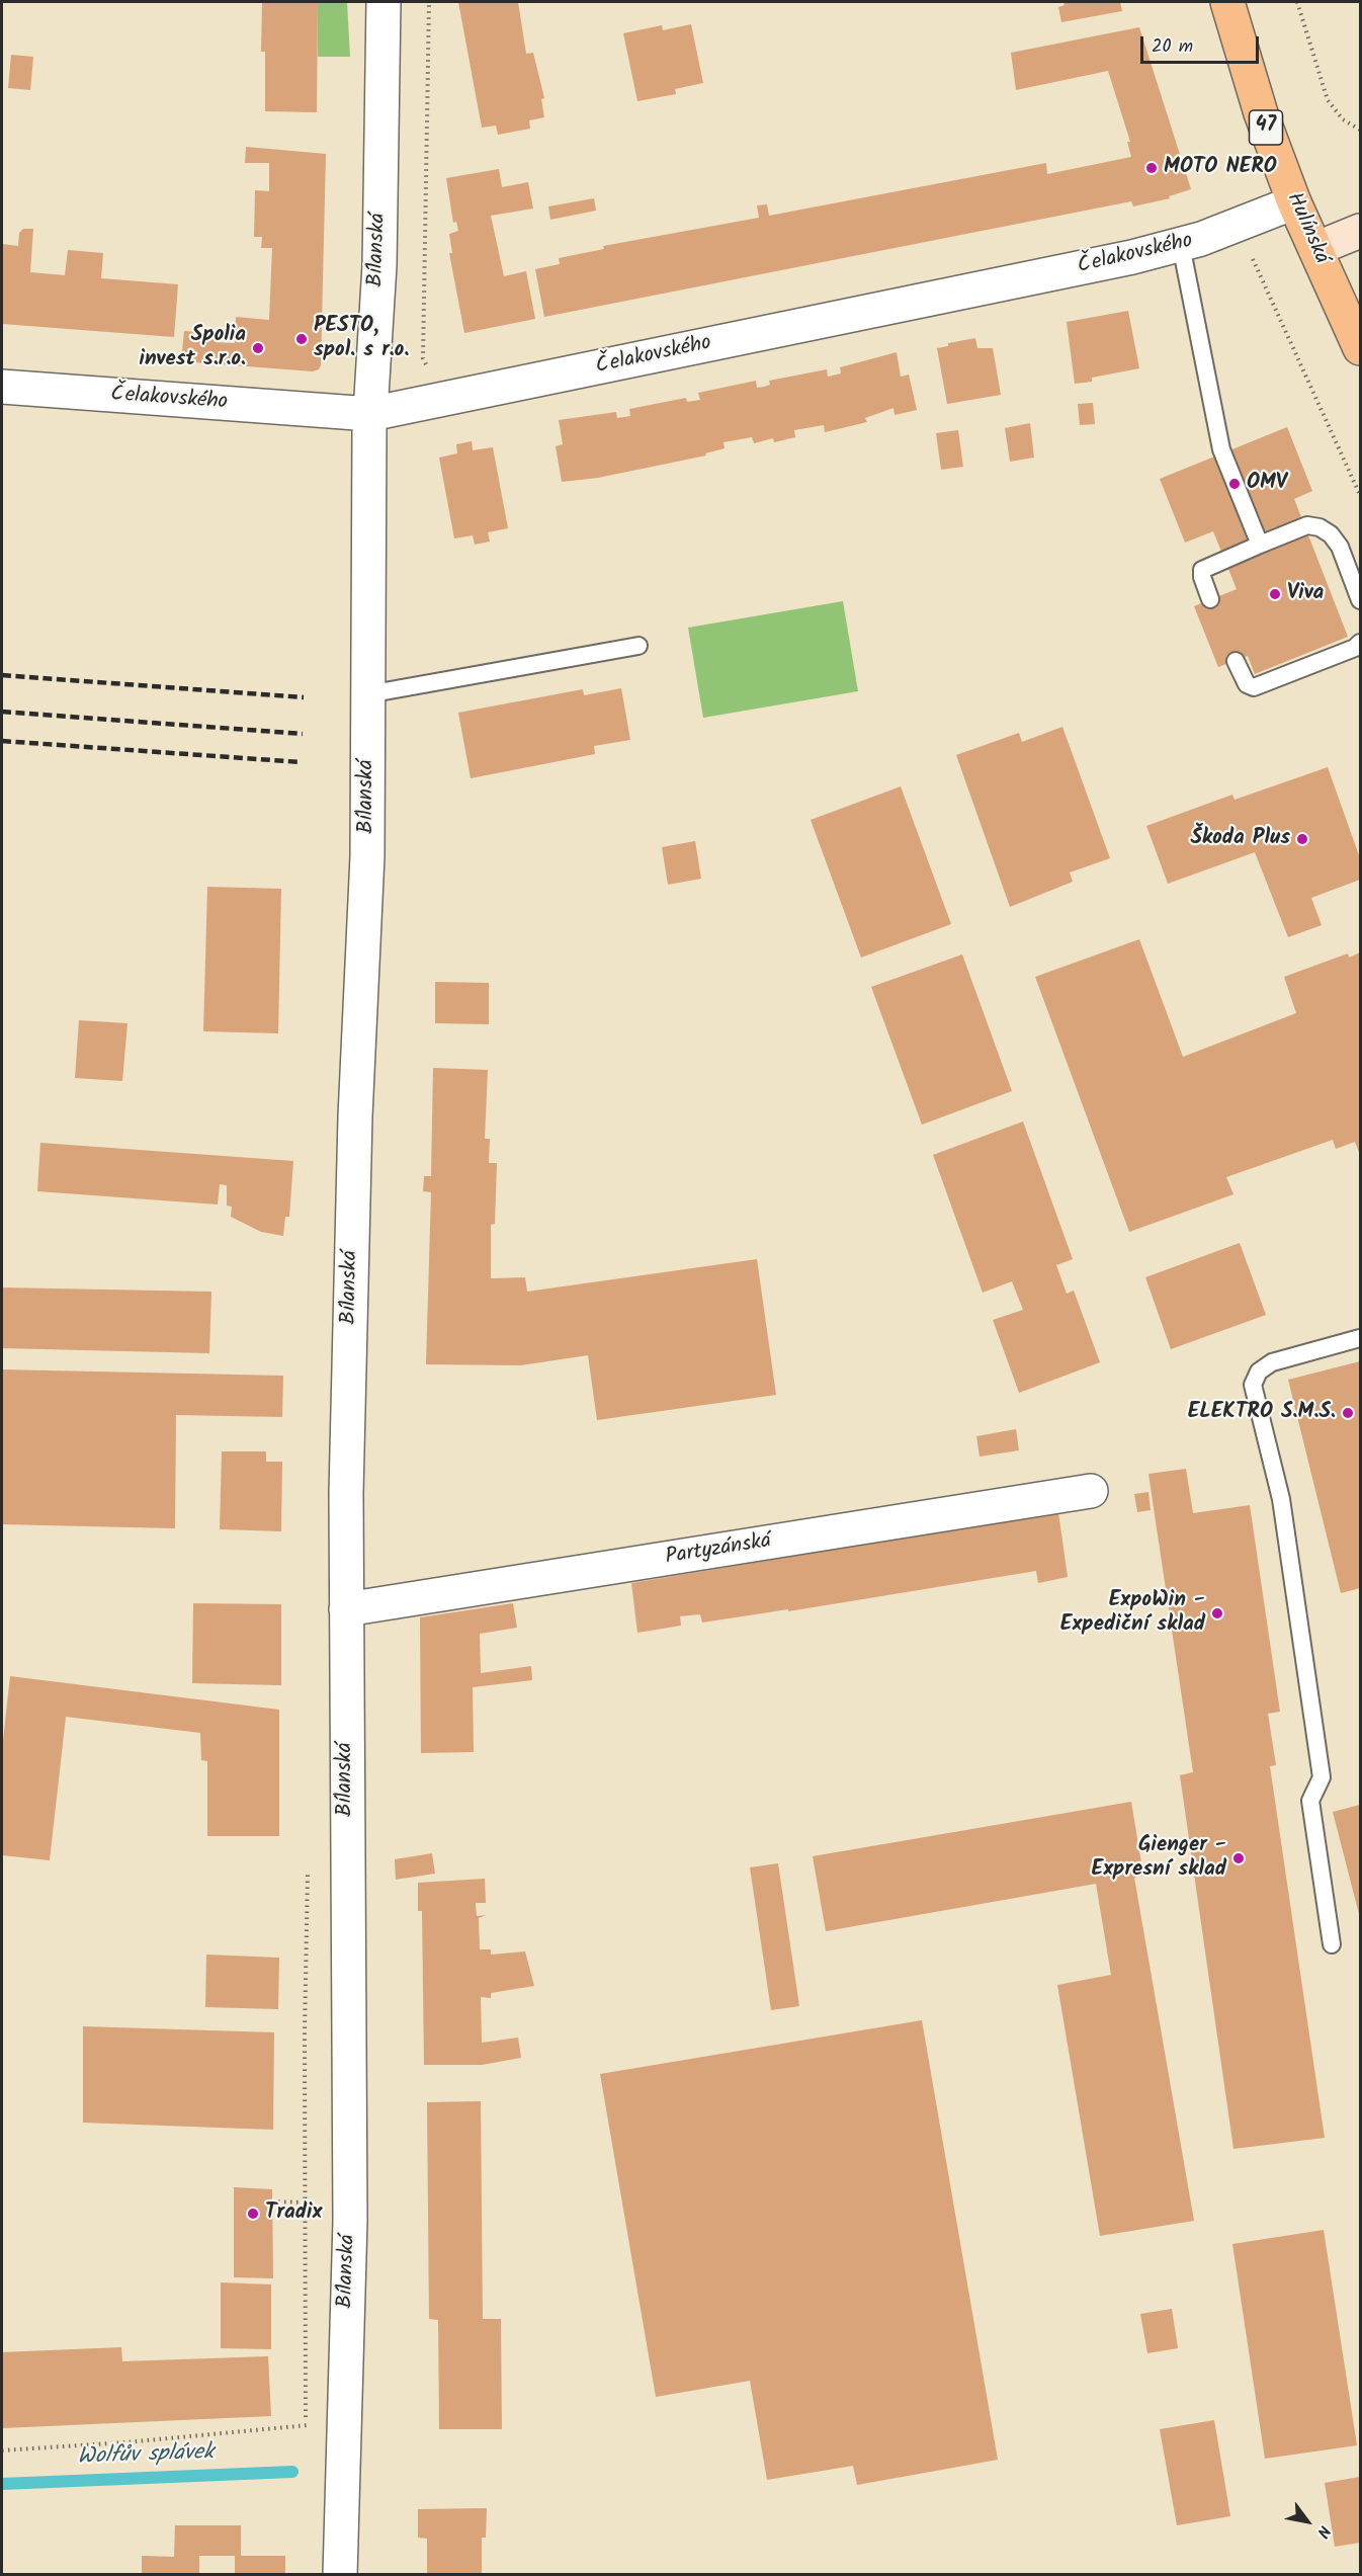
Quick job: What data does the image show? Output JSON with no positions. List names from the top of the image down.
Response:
{
  "streets": {
    "main road": ["47", "Hulínská"],
    "street": ["Bílanská", "Čelakovského", "Partyzánská"]
  },
  "crossings": [
    ["Hulínská", "Čelakovského"],
    ["Bílanská", "Čelakovského"],
    ["Bílanská", "Partyzánská"]
  ],
  "water": ["Wolfův splávek"],
  "places": [
    "MOTO NERO",
    "PESTO, spol. s r.o.",
    "Spolia invest s.r.o.",
    "OMV",
    "Viva",
    "Škoda Plus",
    "ELEKTRO S.M.S.",
    "ExpoWin - Expediční sklad",
    "Gienger - Expresní sklad",
    "Tradix"
  ],
  "scale_bar": "20 m",
  "north": "bottom right"
}
